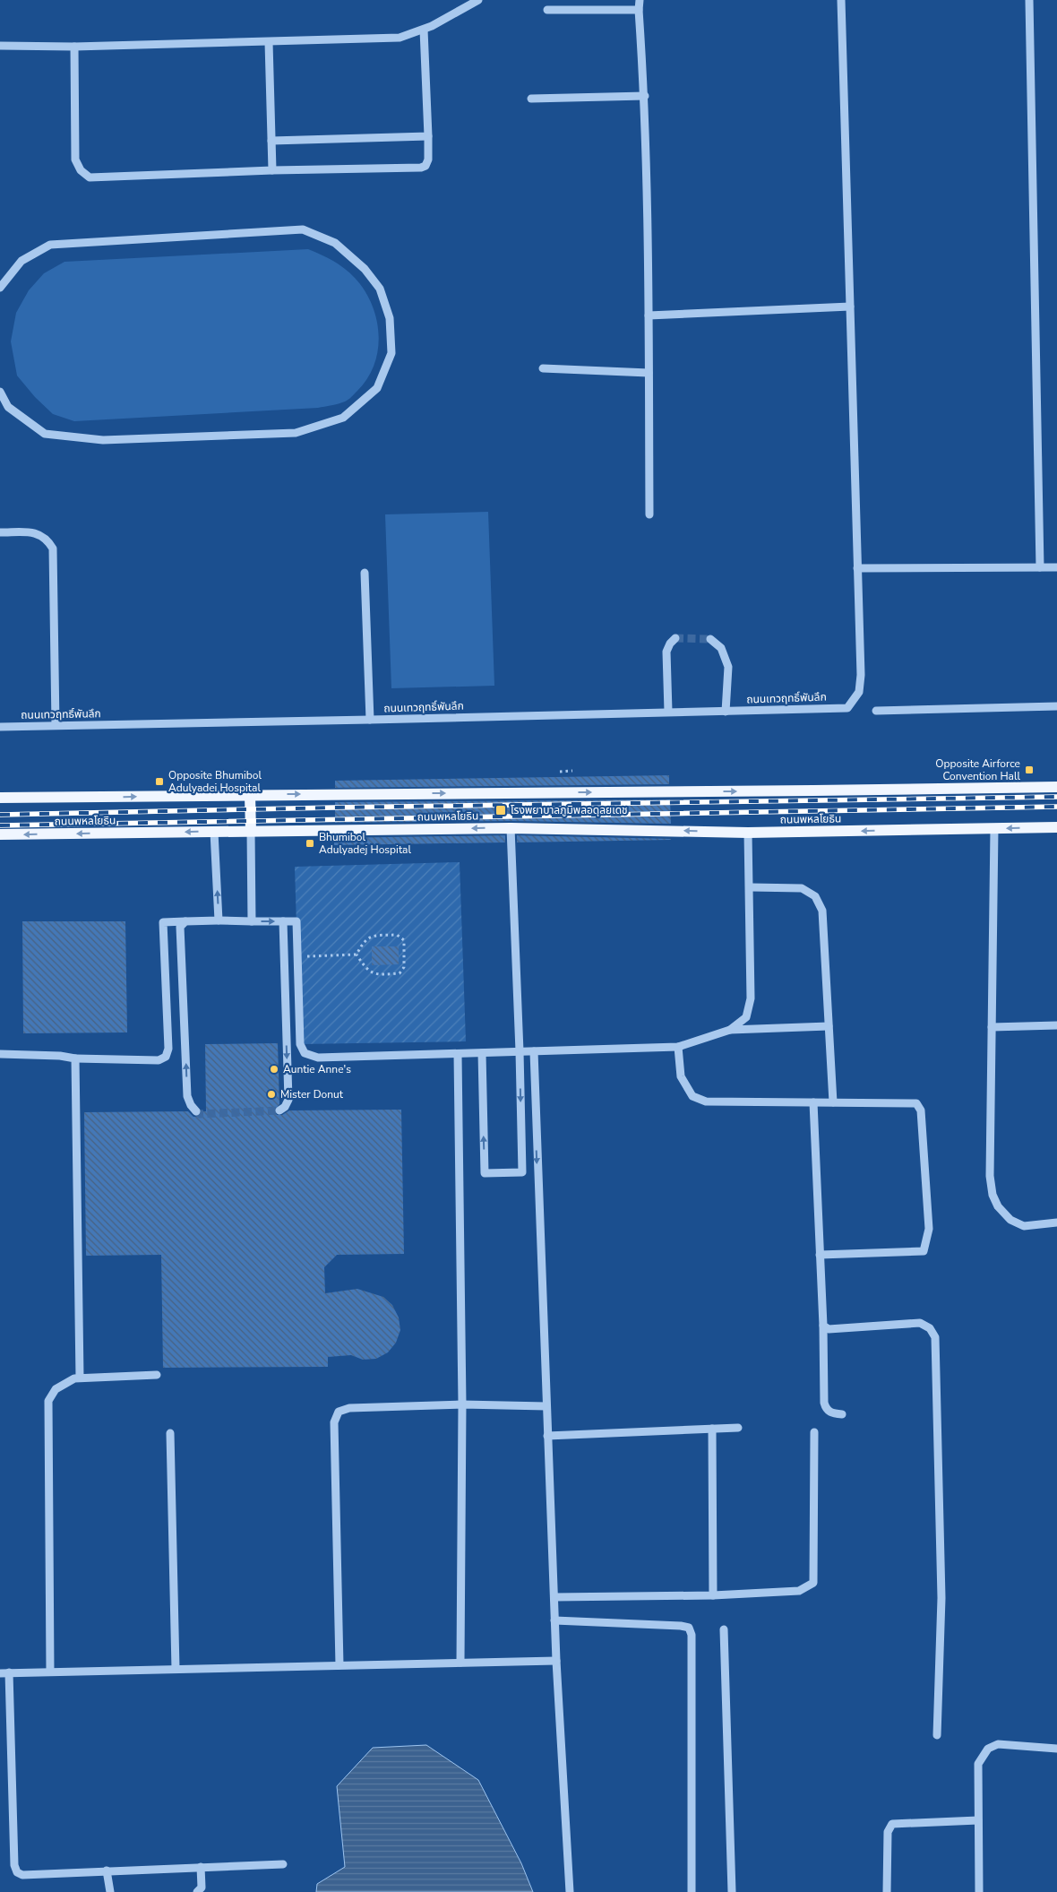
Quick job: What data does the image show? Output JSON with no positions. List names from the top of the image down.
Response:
{
  "streets": {
    "main road": ["ถนนพหลโยธิน"],
    "street": ["ถนนเทวฤทธิ์พันลึก"]
  },
  "places": {
    "transit": [
      "Opposite Airforce Convention Hall",
      "Opposite Bhumibol Adulyadei Hospital",
      "โรงพยาบาลภูมิพลอดุลยเดช",
      "Bhumibol Adulyadej Hospital"
    ],
    "other": ["Auntie Anne's", "Mister Donut"]
  }
}
